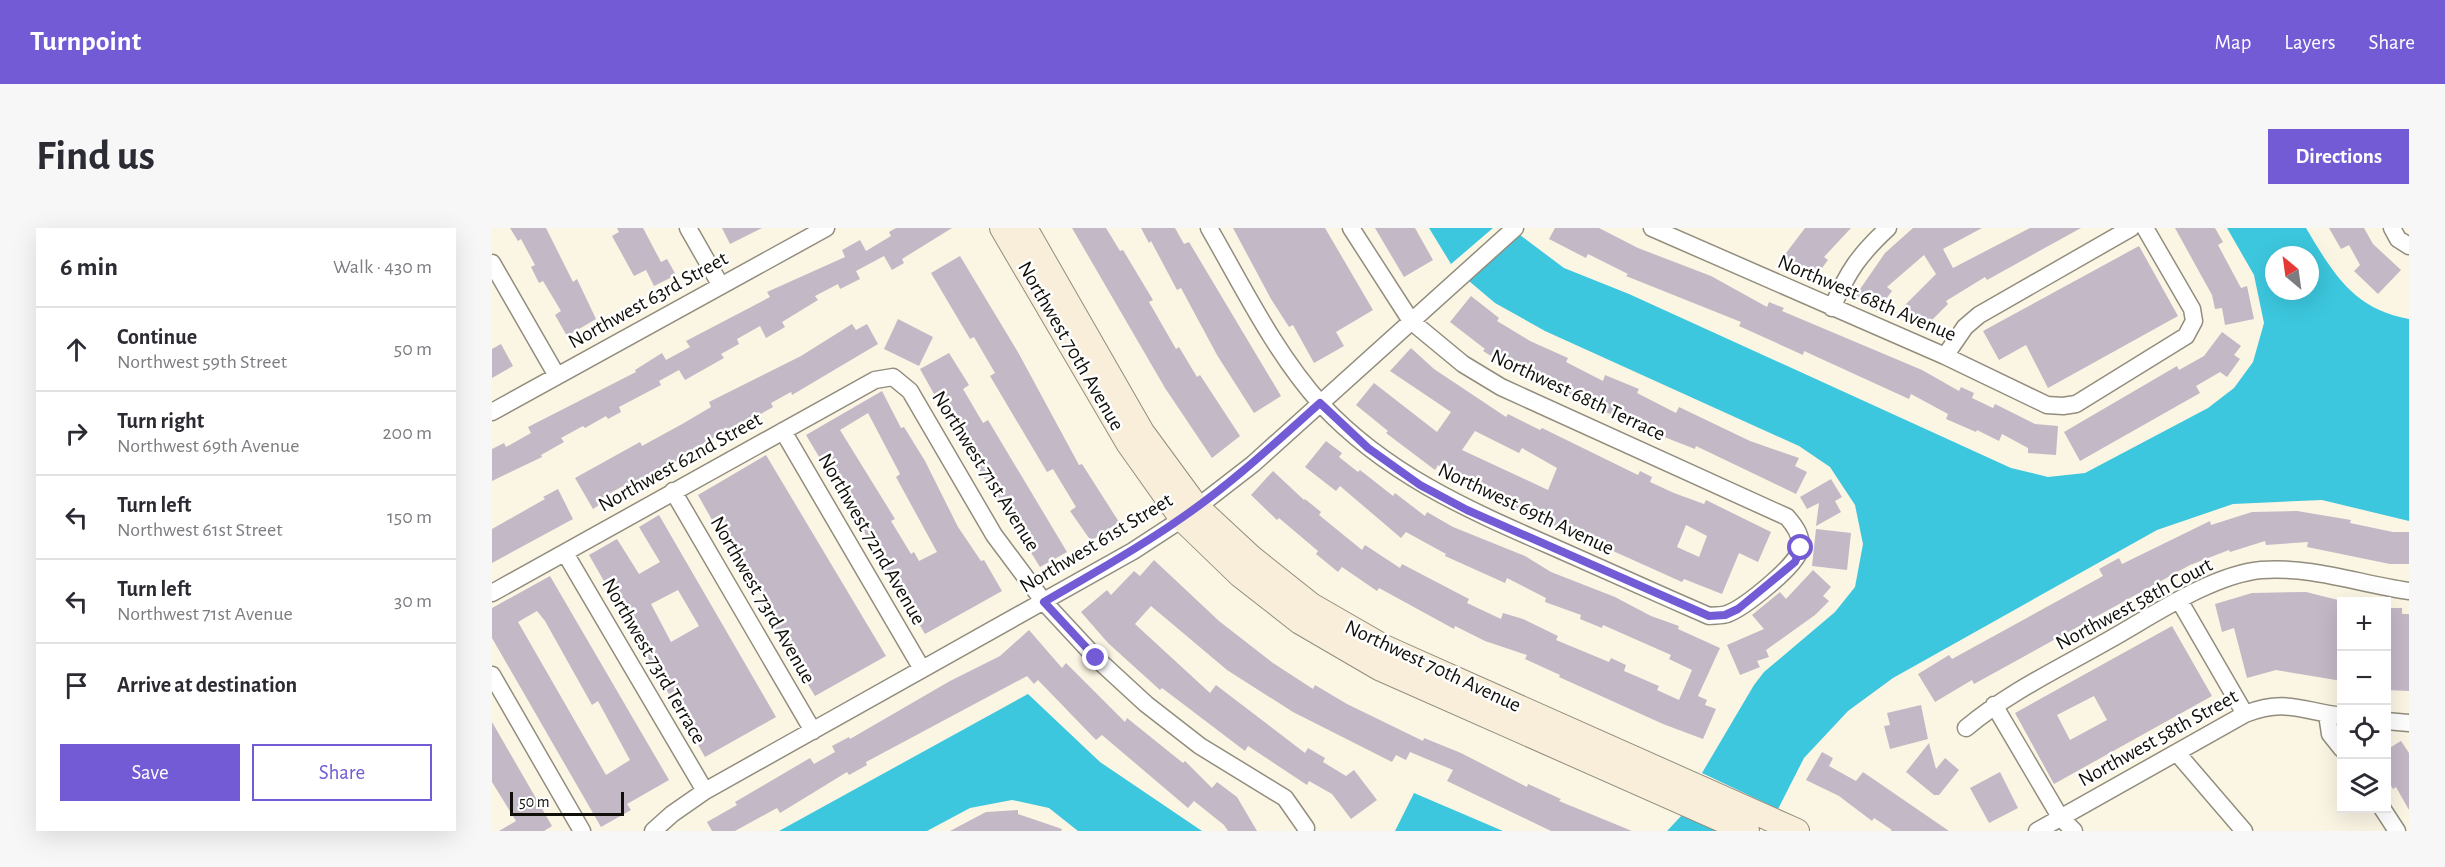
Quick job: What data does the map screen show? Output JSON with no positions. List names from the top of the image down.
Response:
{
  "streets": {
    "street": [
      "Northwest 68th Avenue",
      "Northwest 63rd Street",
      "Northwest 70th Avenue",
      "Northwest 68th Terrace",
      "Northwest 62nd Street",
      "Northwest 71st Avenue",
      "Northwest 69th Avenue",
      "Northwest 72nd Avenue",
      "Northwest 61st Street",
      "Northwest 73rd Avenue",
      "Northwest 58th Court",
      "Northwest 73rd Terrace",
      "Northwest 58th Street"
    ]
  },
  "crossings": [
    ["Northwest 70th Avenue", "Northwest 61st Street"],
    ["Northwest 68th Terrace", "Northwest 69th Avenue"],
    ["Northwest 68th Terrace", "Northwest 61st Street"],
    ["Northwest 62nd Street", "Northwest 71st Avenue"],
    ["Northwest 62nd Street", "Northwest 72nd Avenue"],
    ["Northwest 62nd Street", "Northwest 73rd Avenue"],
    ["Northwest 62nd Street", "Northwest 73rd Terrace"],
    ["Northwest 71st Avenue", "Northwest 61st Street"],
    ["Northwest 69th Avenue", "Northwest 61st Street"],
    ["Northwest 72nd Avenue", "Northwest 61st Street"],
    ["Northwest 61st Street", "Northwest 73rd Avenue"],
    ["Northwest 61st Street", "Northwest 73rd Terrace"]
  ],
  "scale_bar": "50 m",
  "north": "top left",
  "page": {
    "header": "Turnpoint",
    "nav": ["Map", "Layers", "Share"],
    "buttons": [
      "Directions",
      ["Save", "Share"]
    ],
    "title": "Find us",
    "heading": ["6 min", "Walk · 430 m"],
    "list": [
      ["Continue", "Northwest 59th Street", "50 m"],
      ["Turn right", "Northwest 69th Avenue", "200 m"],
      ["Turn left", "Northwest 61st Street", "150 m"],
      ["Turn left", "Northwest 71st Avenue", "30 m"],
      "Arrive at destination"
    ],
    "map_buttons": ["+", "−"],
    "scale": "50 m"
  }
}
